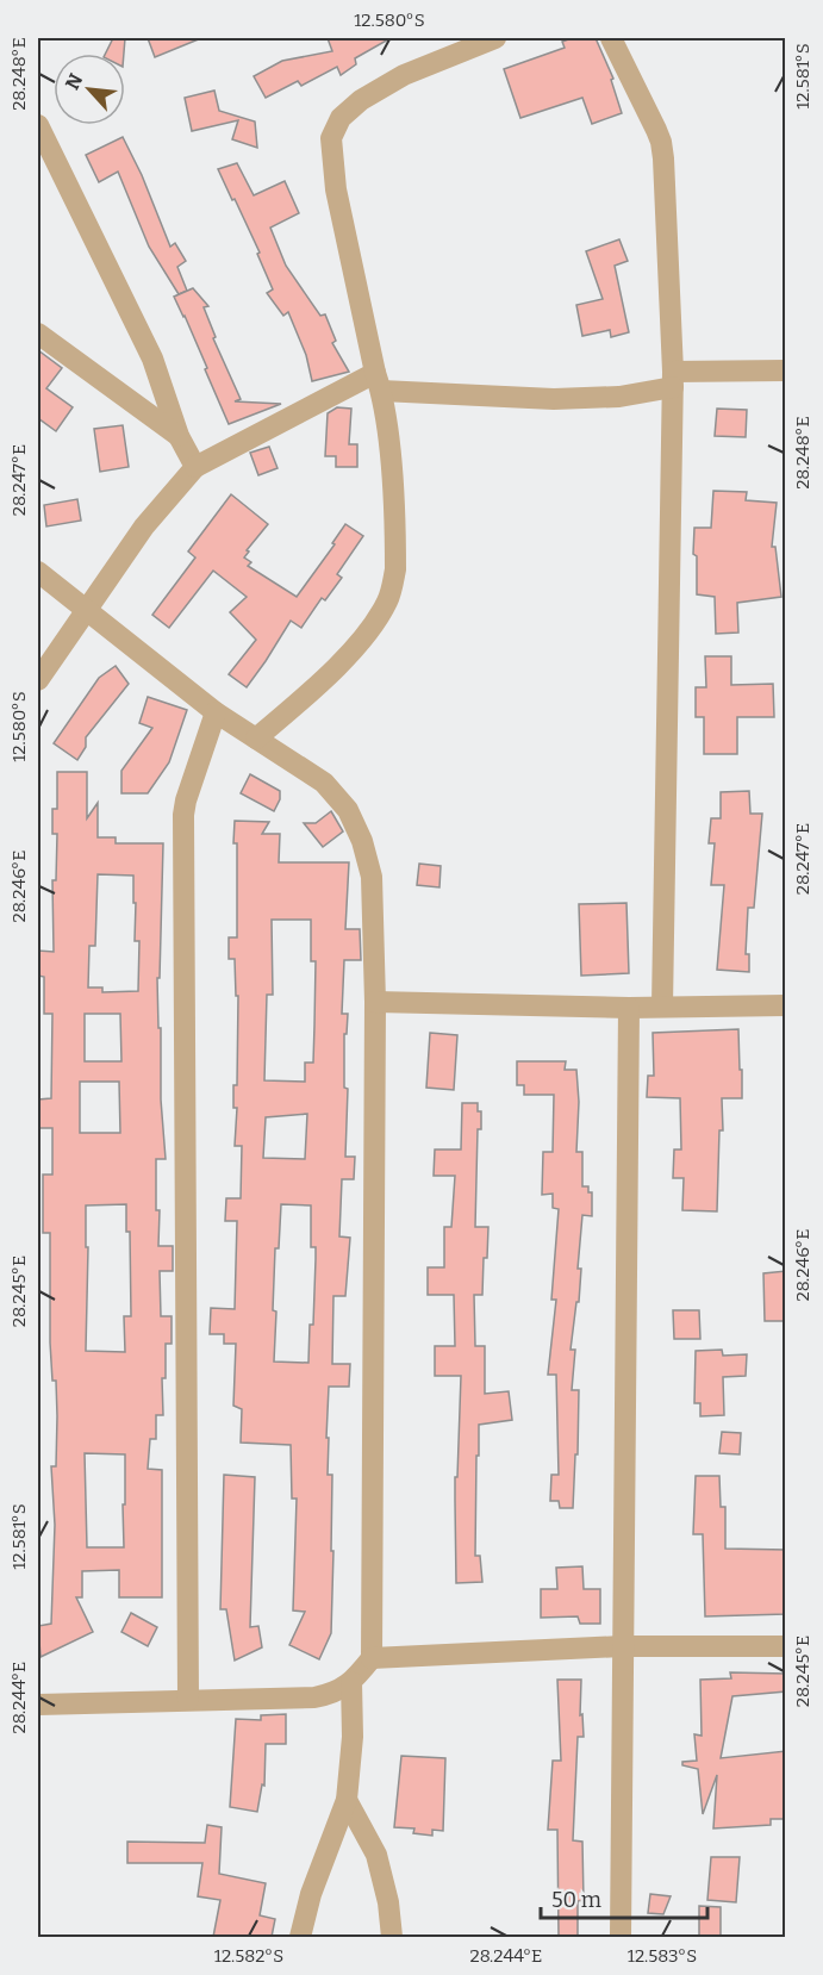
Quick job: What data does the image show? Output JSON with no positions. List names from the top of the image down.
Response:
{
  "scale_bar": "50 m",
  "north": "top left",
  "coordinates": [
    "12.580°S",
    "28.248°E",
    "12.581°S",
    "28.247°E",
    "28.246°E",
    "28.245°E",
    "28.244°E",
    "12.582°S",
    "12.583°S"
  ]
}
